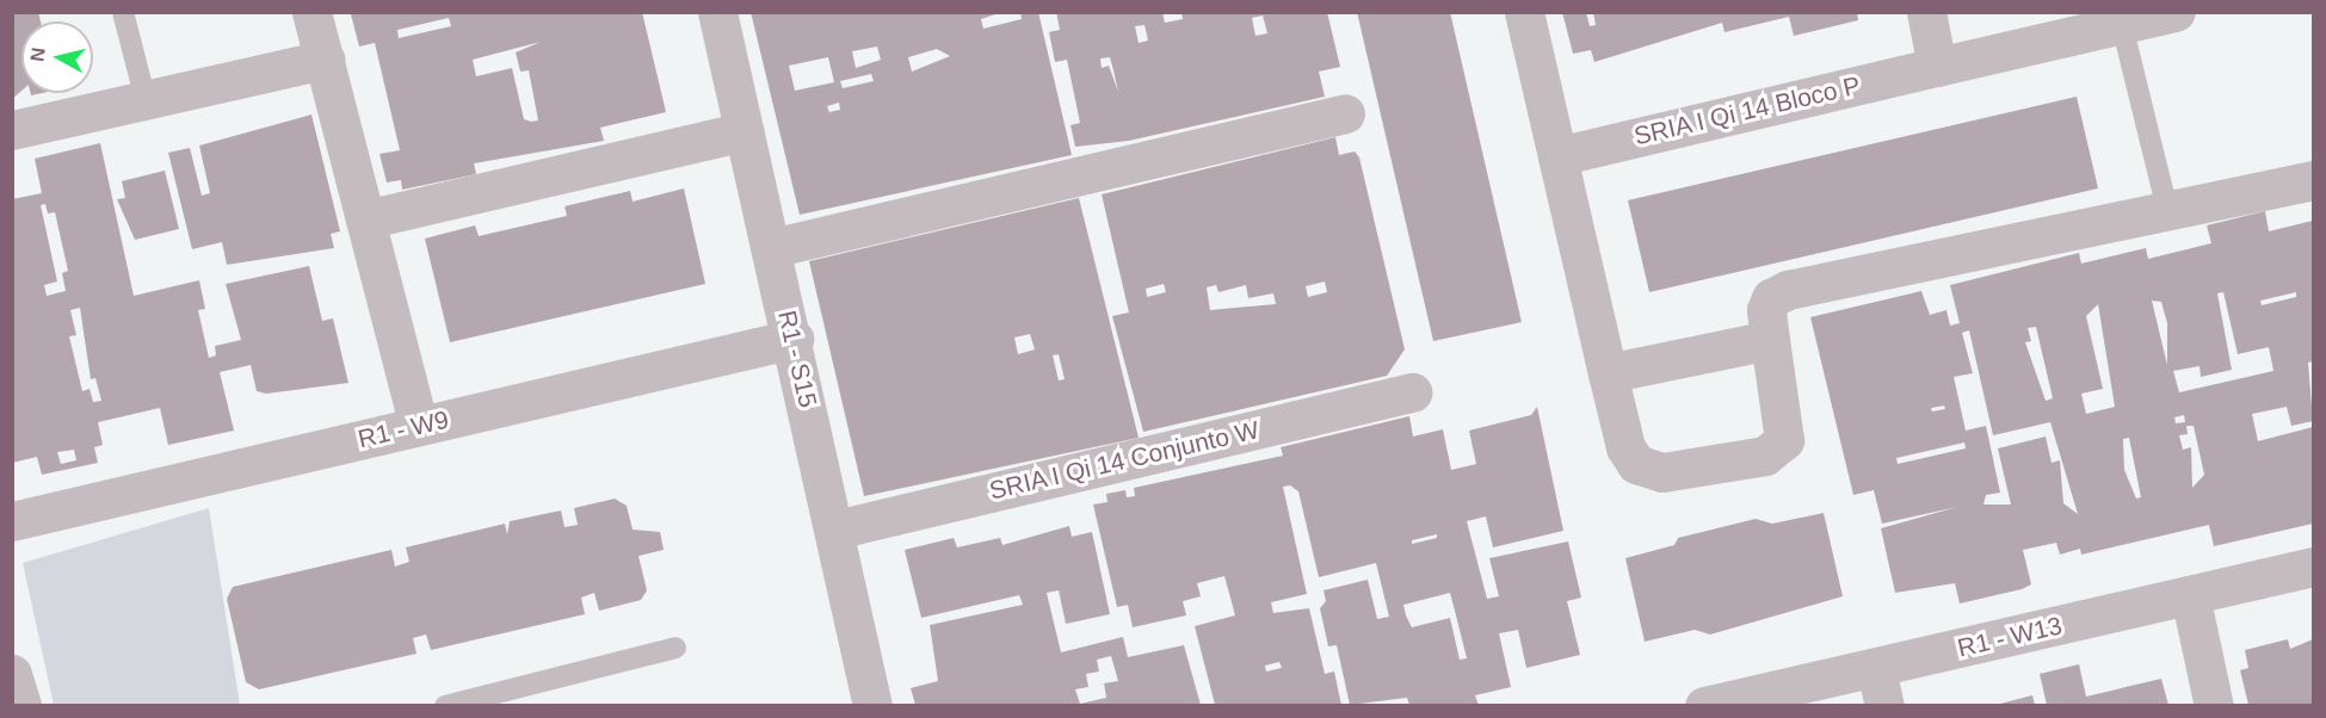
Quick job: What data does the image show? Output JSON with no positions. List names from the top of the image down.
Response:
{
  "streets": {
    "street": [
      "SRIA I Qi 14 Bloco P",
      "R1 - S15",
      "R1 - W9",
      "SRIA I Qi 14 Conjunto W",
      "R1 - W13"
    ]
  },
  "crossings": [
    ["R1 - S15", "R1 - W9"],
    ["R1 - S15", "SRIA I Qi 14 Conjunto W"]
  ],
  "north": "left"
}
